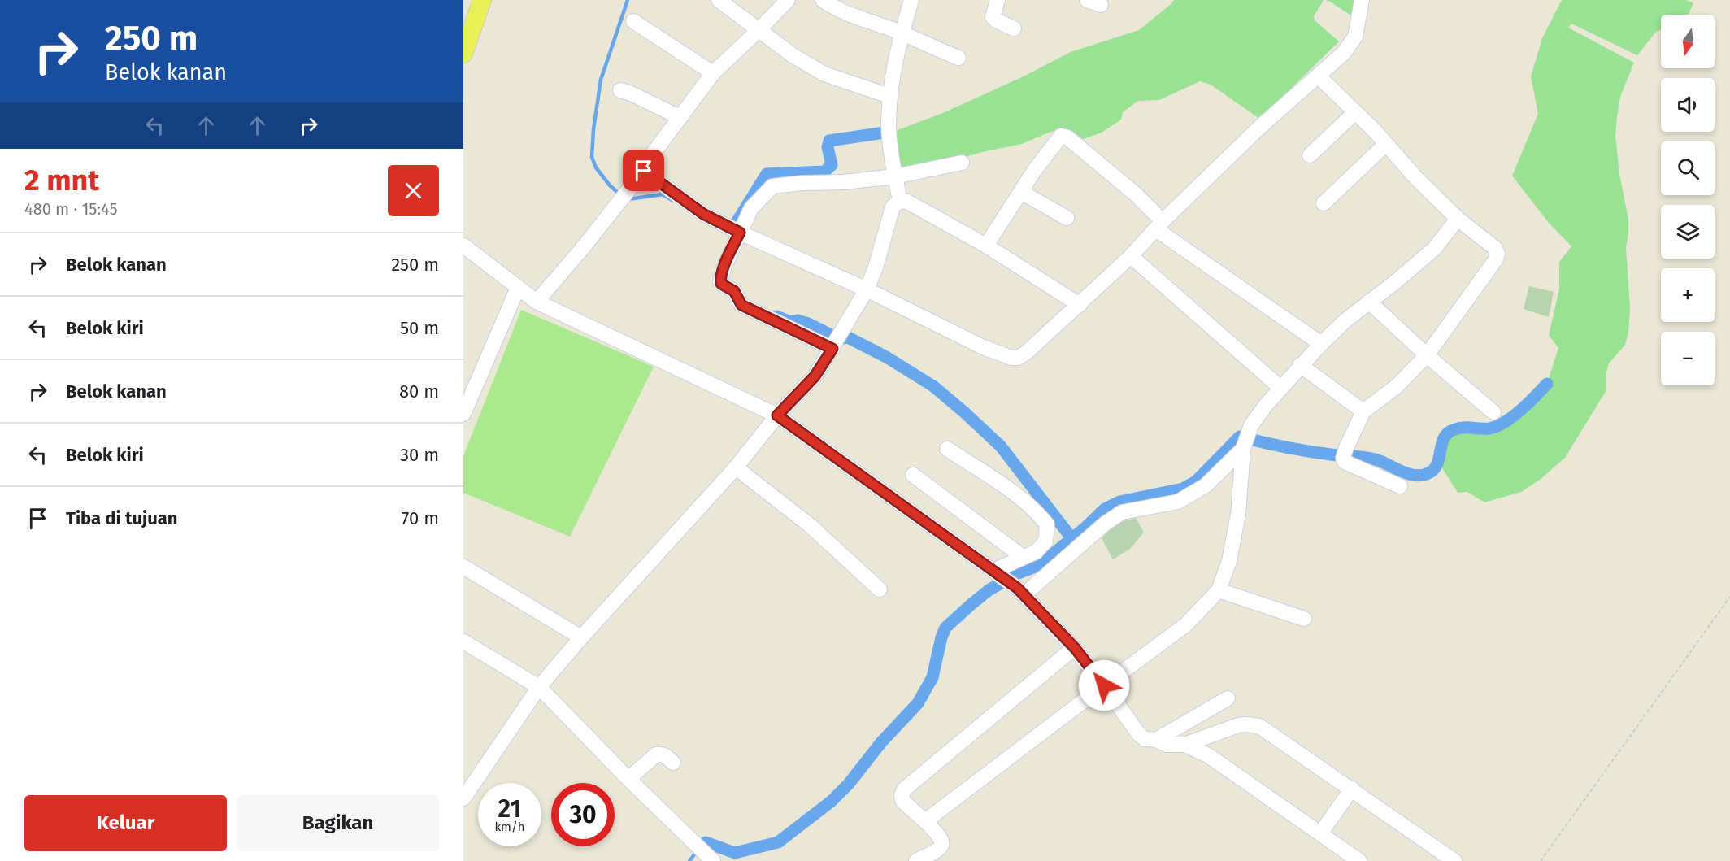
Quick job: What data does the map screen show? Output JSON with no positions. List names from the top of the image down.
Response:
{
  "north": "bottom",
  "page": {
    "turn": ["250 m", "Belok kanan"],
    "map_buttons": ["+", "−"],
    "heading": ["2 mnt", "480 m · 15:45"],
    "list": [
      {
        "name": "Belok kanan",
        "value": "250 m"
      },
      {
        "name": "Belok kiri",
        "value": "50 m"
      },
      {
        "name": "Belok kanan",
        "value": "80 m"
      },
      {
        "name": "Belok kiri",
        "value": "30 m"
      },
      {
        "name": "Tiba di tujuan",
        "value": "70 m"
      }
    ],
    "speed": "21 km/h",
    "limit": "30",
    "buttons": ["Keluar", "Bagikan"]
  }
}
